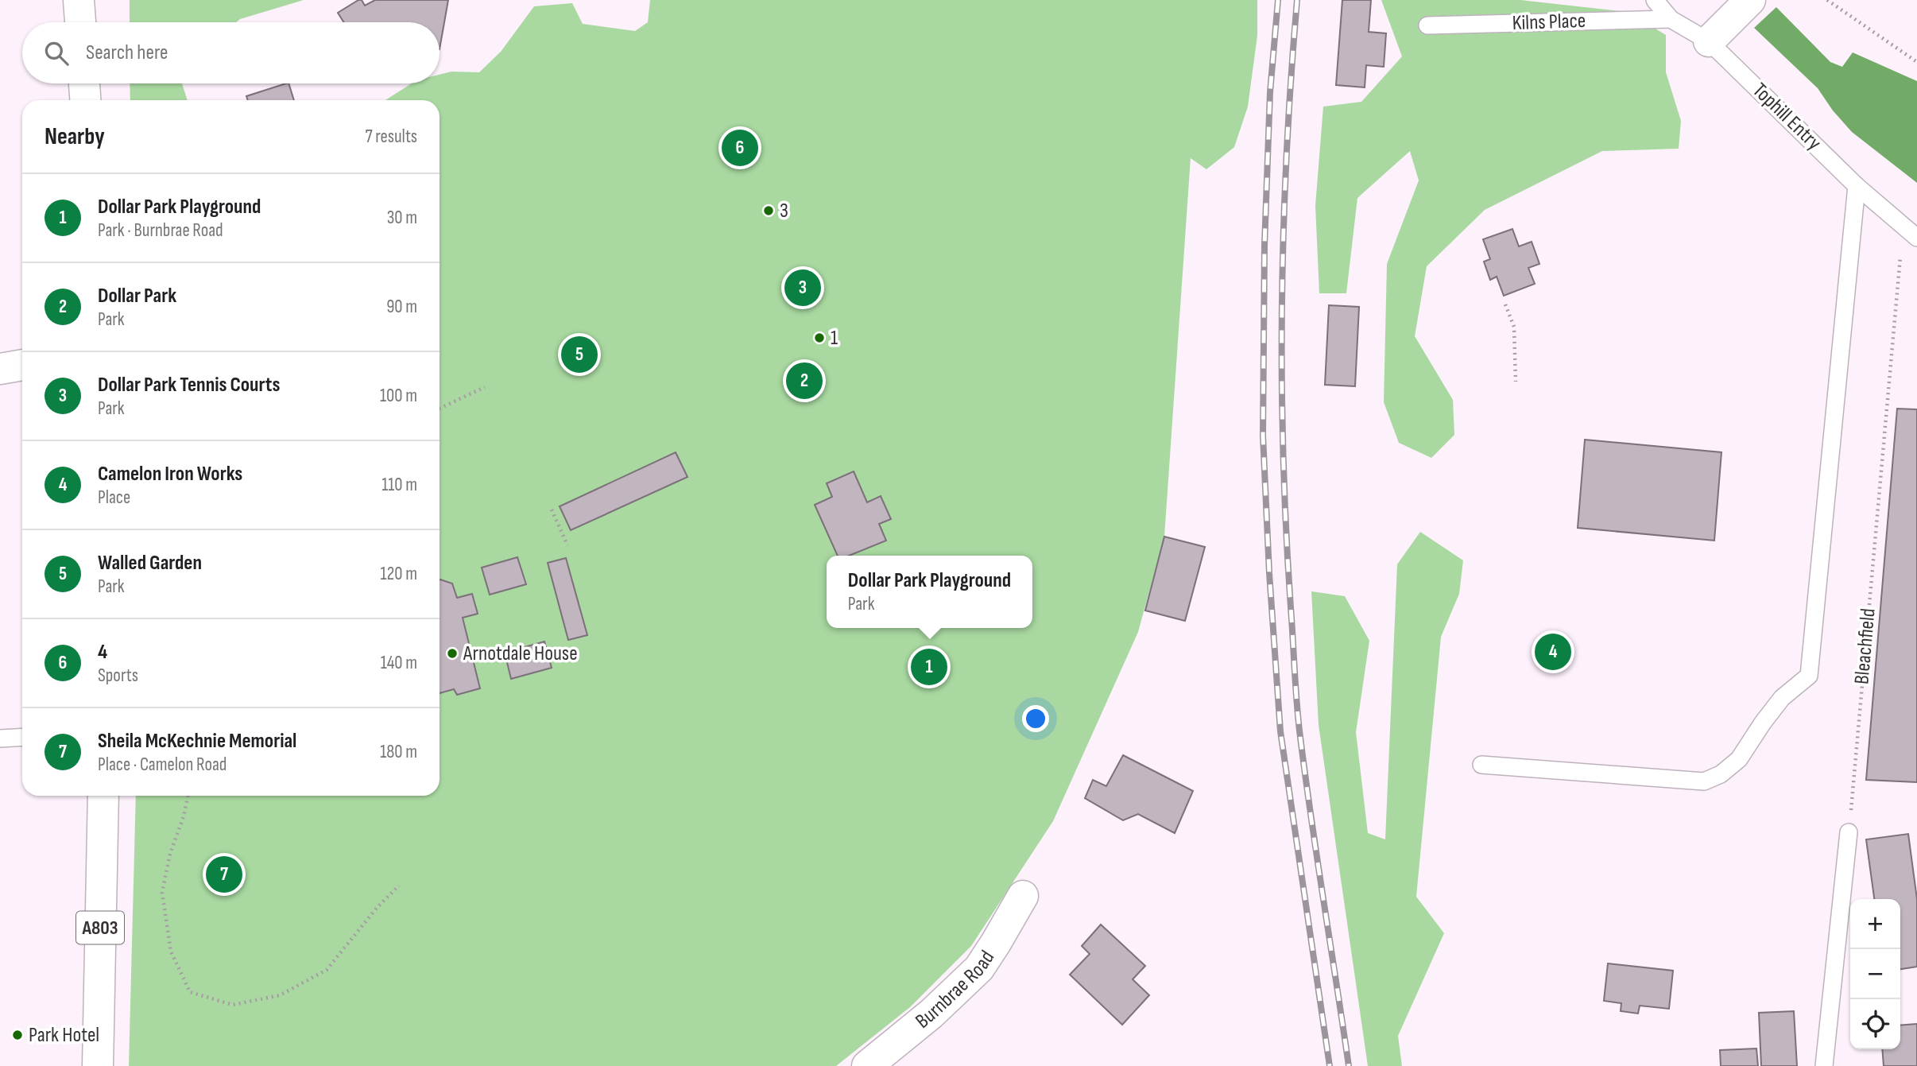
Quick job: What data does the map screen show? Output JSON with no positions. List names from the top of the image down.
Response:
{
  "streets": {
    "main road": ["A803", "Burnbrae Road"],
    "lane": ["Kilns Place", "Tophill Entry"],
    "path": ["Bleachfield"]
  },
  "crossings": [
    ["Kilns Place", "Tophill Entry"],
    ["Tophill Entry", "Bleachfield"]
  ],
  "places": [
    "3",
    "1",
    "Arnotdale House",
    "Park Hotel"
  ],
  "page": {
    "search": "Search here",
    "heading": ["Nearby", "7 results"],
    "pins": [
      "6",
      "3",
      "5",
      "2",
      "4",
      "1",
      "7"
    ],
    "list": [
      {
        "mark": "1",
        "name": "Dollar Park Playground",
        "note": "Park · Burnbrae Road",
        "value": "30 m"
      },
      {
        "mark": "2",
        "name": "Dollar Park",
        "note": "Park",
        "value": "90 m"
      },
      {
        "mark": "3",
        "name": "Dollar Park Tennis Courts",
        "note": "Park",
        "value": "100 m"
      },
      {
        "mark": "4",
        "name": "Camelon Iron Works",
        "note": "Place",
        "value": "110 m"
      },
      {
        "mark": "5",
        "name": "Walled Garden",
        "note": "Park",
        "value": "120 m"
      },
      {
        "mark": "6",
        "name": "4",
        "note": "Sports",
        "value": "140 m"
      },
      {
        "mark": "7",
        "name": "Sheila McKechnie Memorial",
        "note": "Place · Camelon Road",
        "value": "180 m"
      }
    ],
    "popup": ["Dollar Park Playground", "Park"],
    "map_buttons": ["+", "−"]
  }
}
